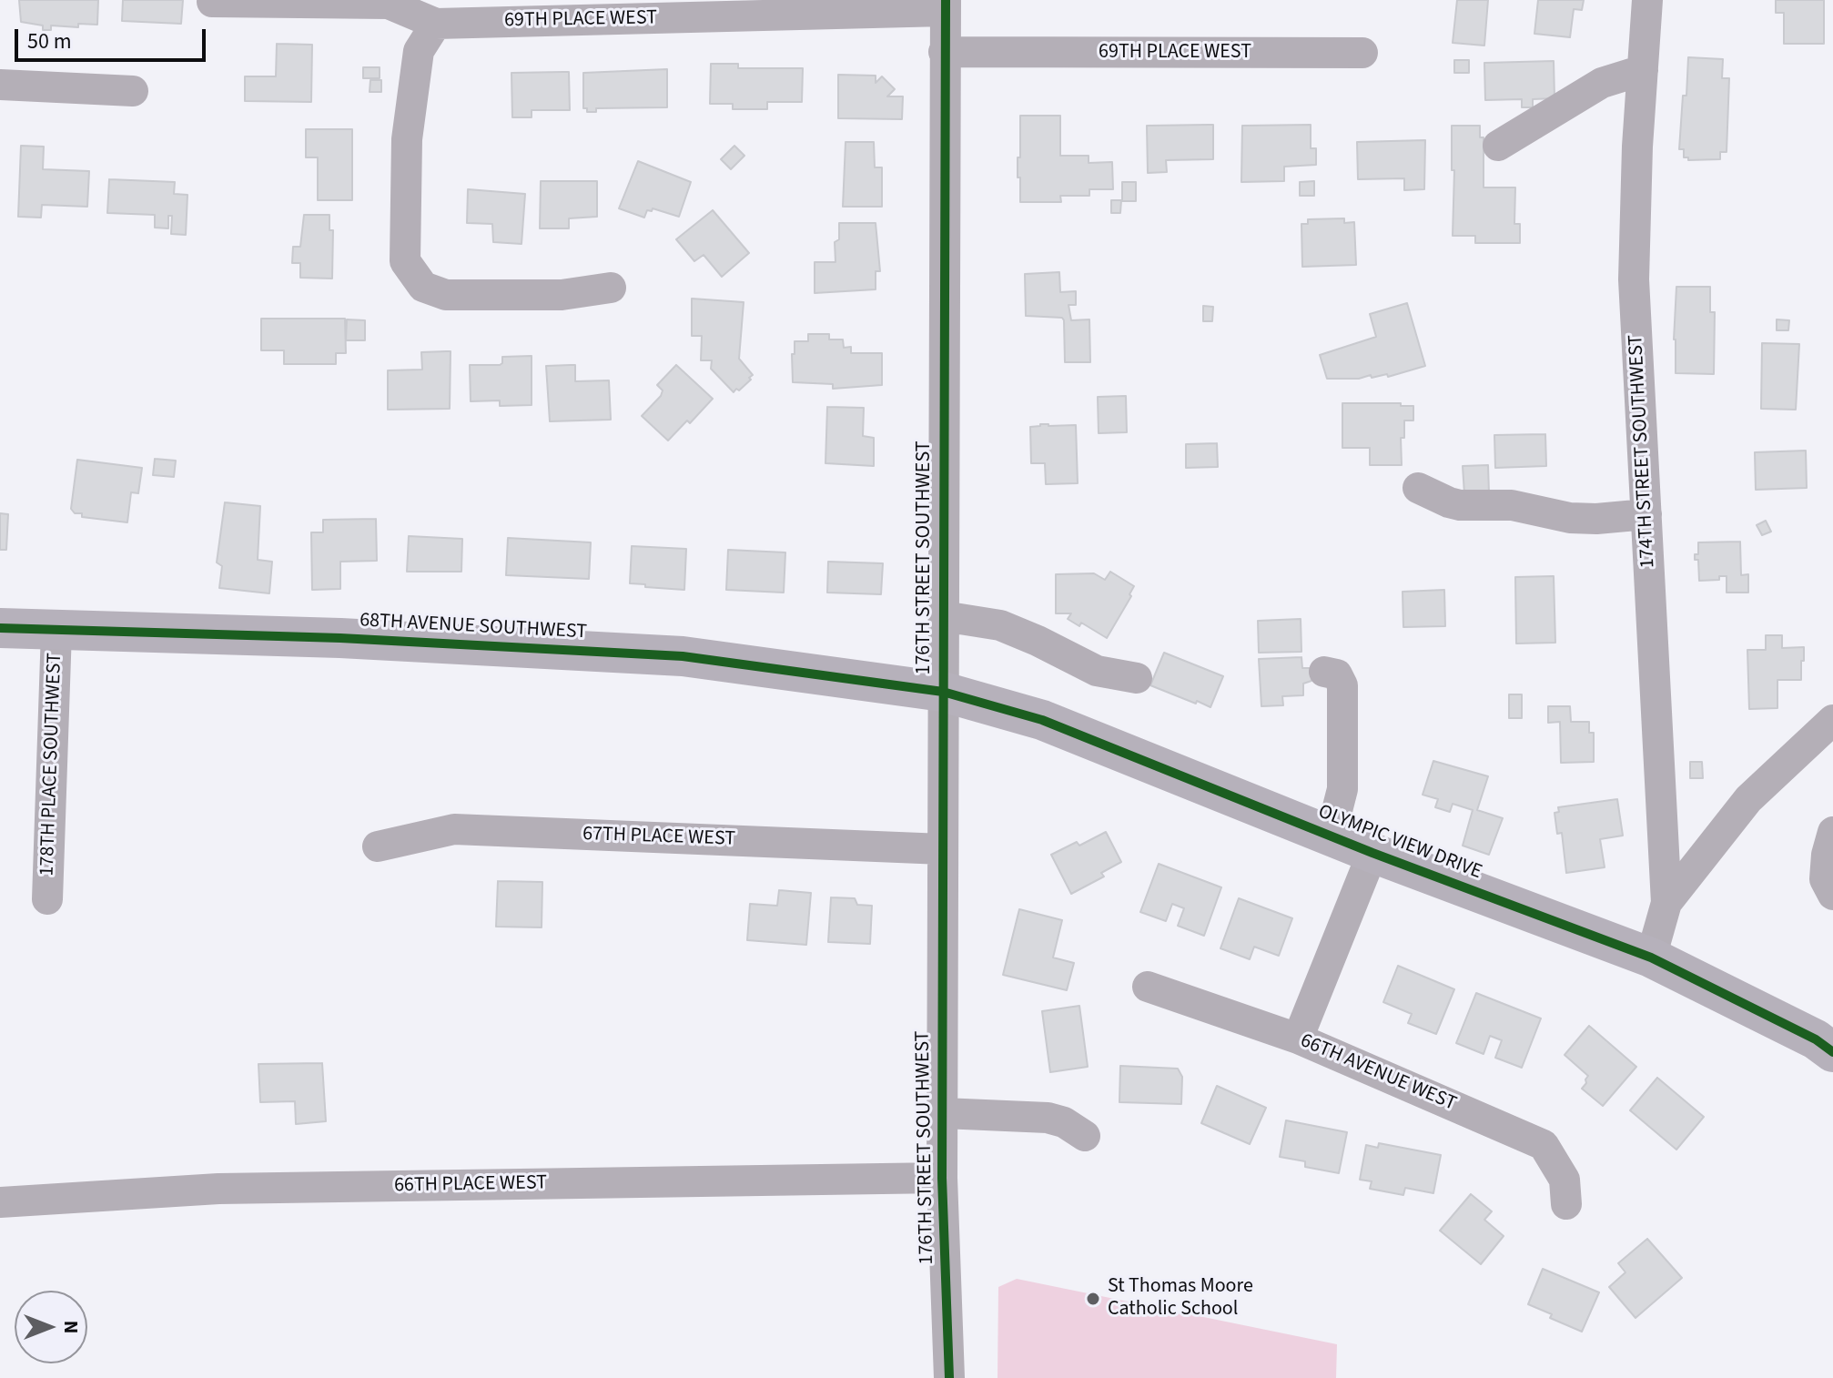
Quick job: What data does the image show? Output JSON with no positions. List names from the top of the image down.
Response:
{
  "streets": {
    "main road": ["68TH AVENUE SOUTHWEST", "OLYMPIC VIEW DRIVE"],
    "street": [
      "69TH PLACE WEST",
      "174TH STREET SOUTHWEST",
      "176TH STREET SOUTHWEST",
      "178TH PLACE SOUTHWEST",
      "67TH PLACE WEST",
      "66TH AVENUE WEST",
      "66TH PLACE WEST"
    ]
  },
  "crossings": [
    ["69TH PLACE WEST", "176TH STREET SOUTHWEST"],
    ["176TH STREET SOUTHWEST", "68TH AVENUE SOUTHWEST"],
    ["176TH STREET SOUTHWEST", "67TH PLACE WEST"],
    ["176TH STREET SOUTHWEST", "OLYMPIC VIEW DRIVE"],
    ["176TH STREET SOUTHWEST", "66TH PLACE WEST"],
    ["68TH AVENUE SOUTHWEST", "178TH PLACE SOUTHWEST"],
    ["68TH AVENUE SOUTHWEST", "OLYMPIC VIEW DRIVE"]
  ],
  "places": ["St Thomas Moore Catholic School"],
  "scale_bar": "50 m",
  "north": "right"
}
